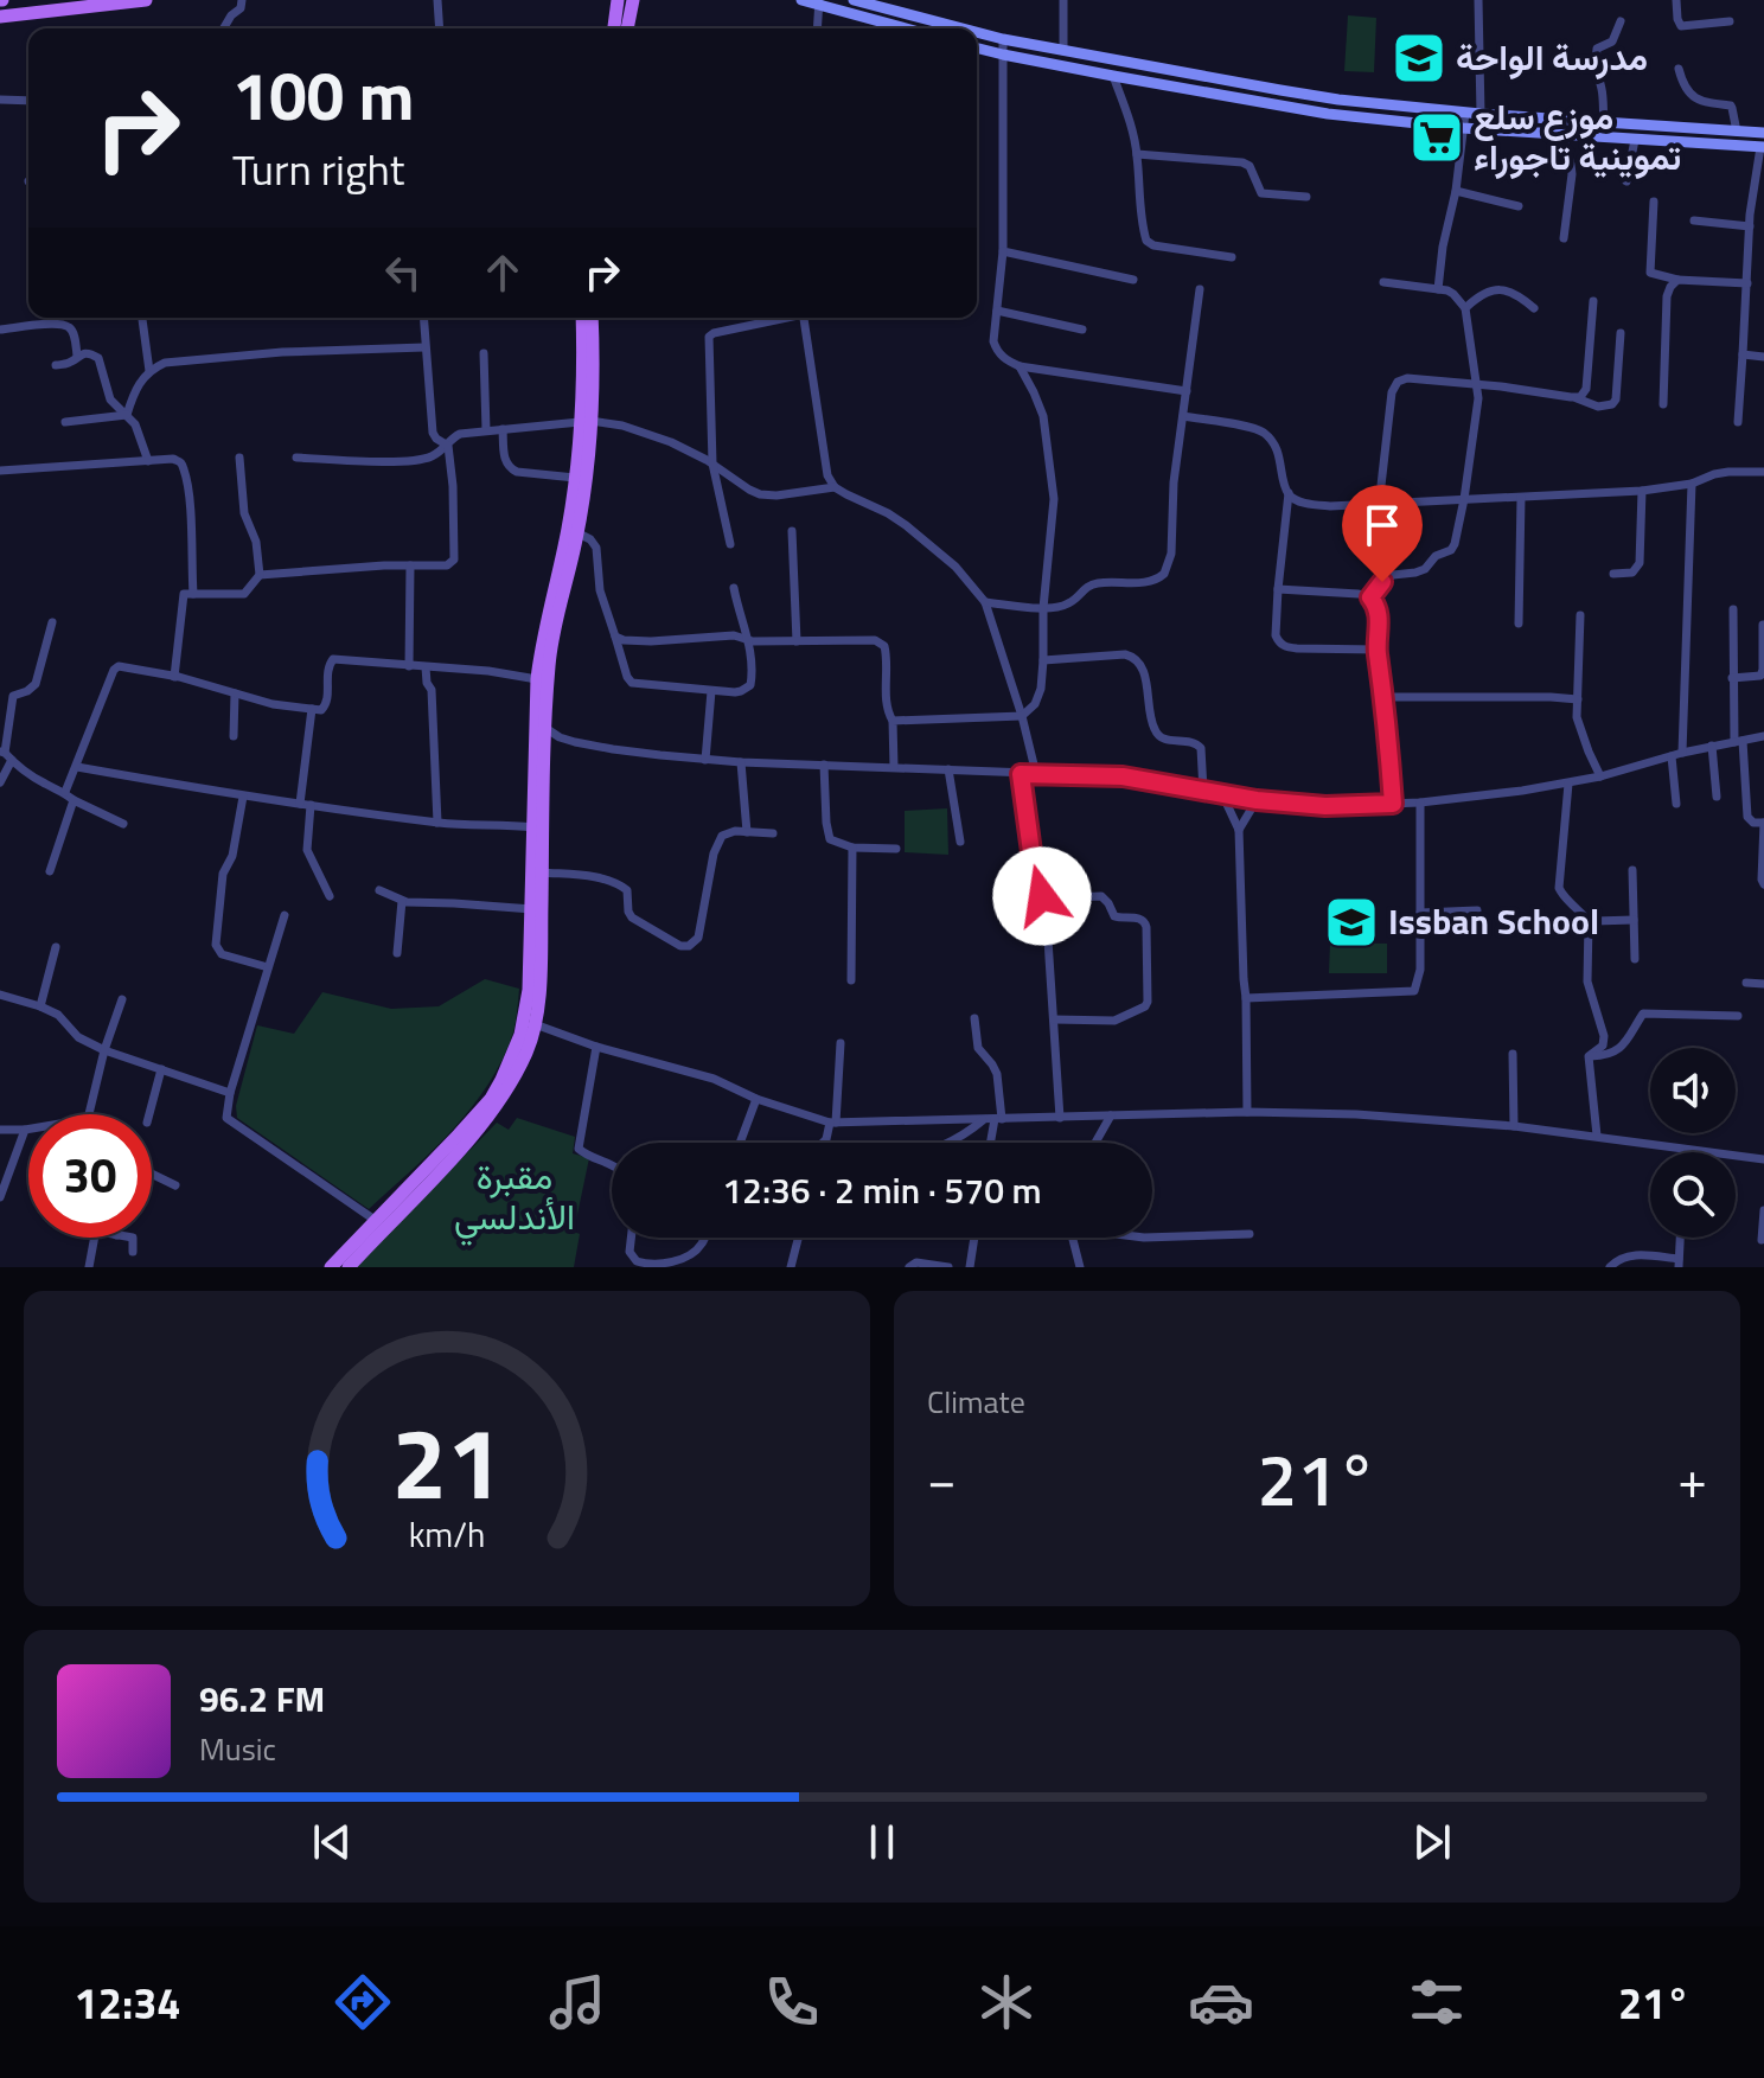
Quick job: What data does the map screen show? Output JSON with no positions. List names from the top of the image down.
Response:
{
  "parks": ["مقبرة الأندلسي"],
  "places": {
    "school or university": ["مدرسة الواحة", "Issban School"],
    "supermarket": ["موزع سلع تموينية تاجوراء"]
  },
  "page": {
    "turn": ["100 m", "Turn right"],
    "limit": "30",
    "trip": "12:36 · 2 min · 570 m",
    "tile": "Climate",
    "heat": ["−", "21°", "+"],
    "song": ["96.2 FM", "Music"],
    "tabs": ["12:34", "21°"],
    "gauge": ["21", "km/h"]
  }
}
